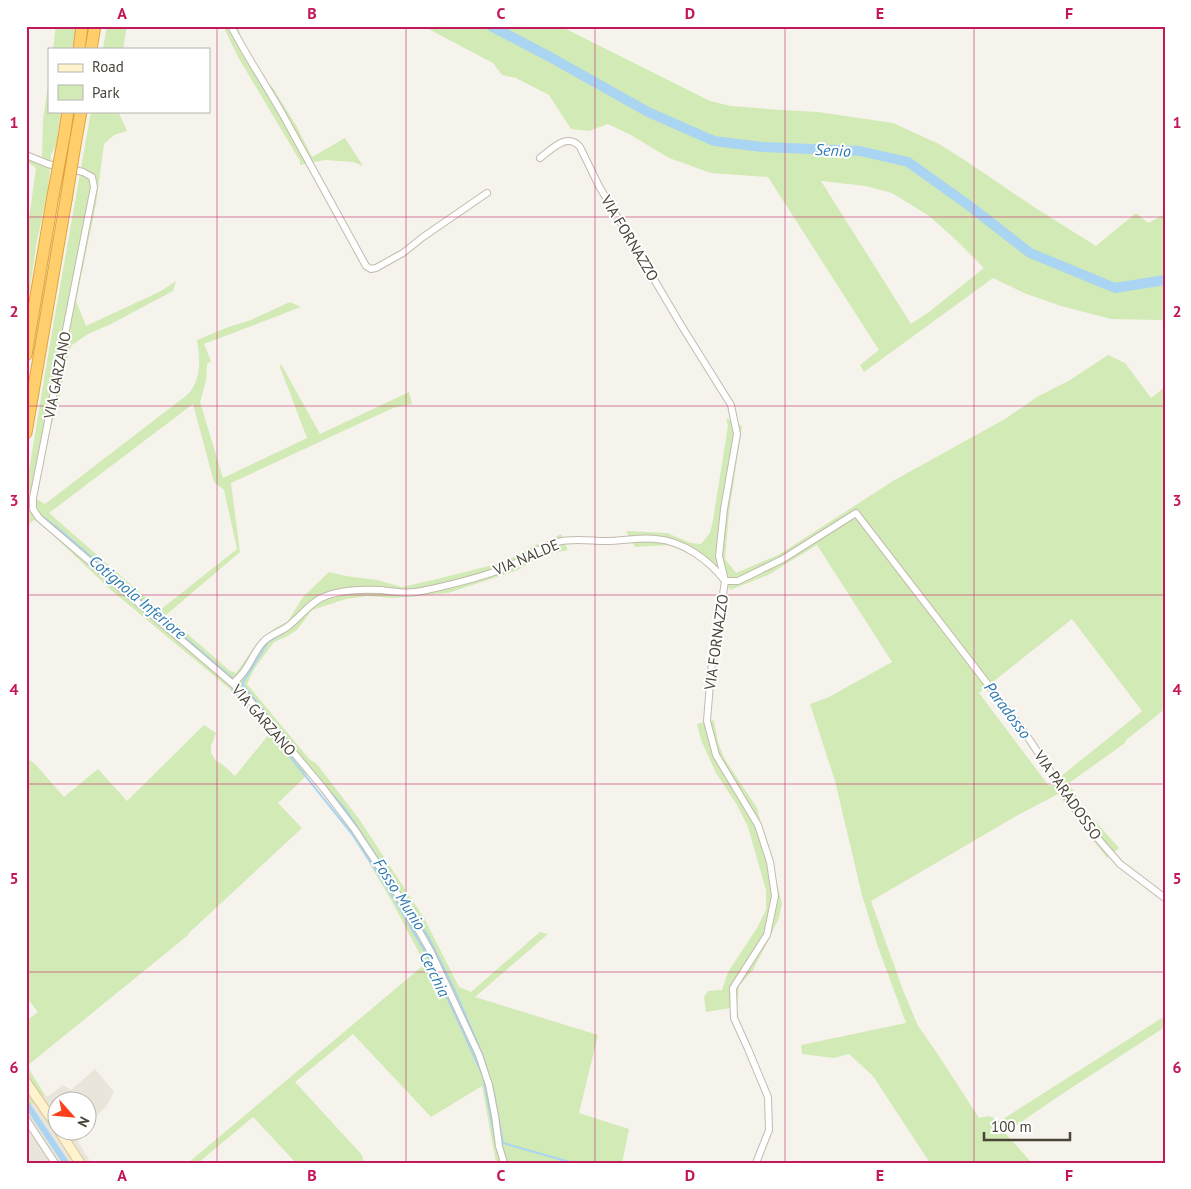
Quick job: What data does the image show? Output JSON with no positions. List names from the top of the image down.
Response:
{
  "streets": {
    "street": [
      "VIA FORNAZZO",
      "VIA GARZANO",
      "VIA NALDE",
      "VIA PARADOSSO"
    ]
  },
  "crossings": [
    ["VIA FORNAZZO", "VIA NALDE"],
    ["VIA FORNAZZO", "VIA PARADOSSO"],
    ["VIA GARZANO", "VIA NALDE"],
    ["VIA NALDE", "VIA PARADOSSO"]
  ],
  "water": [
    "Senio",
    "Cotignola Inferiore",
    "Paradosso",
    "Fosso Munio",
    "Cerchia"
  ],
  "legend": ["Road", "Park"],
  "scale_bar": "100 m",
  "north": "bottom right",
  "grid": {
    "columns": [
      "A",
      "B",
      "C",
      "D",
      "E",
      "F"
    ],
    "rows": [
      "1",
      "2",
      "3",
      "4",
      "5",
      "6"
    ]
  }
}
